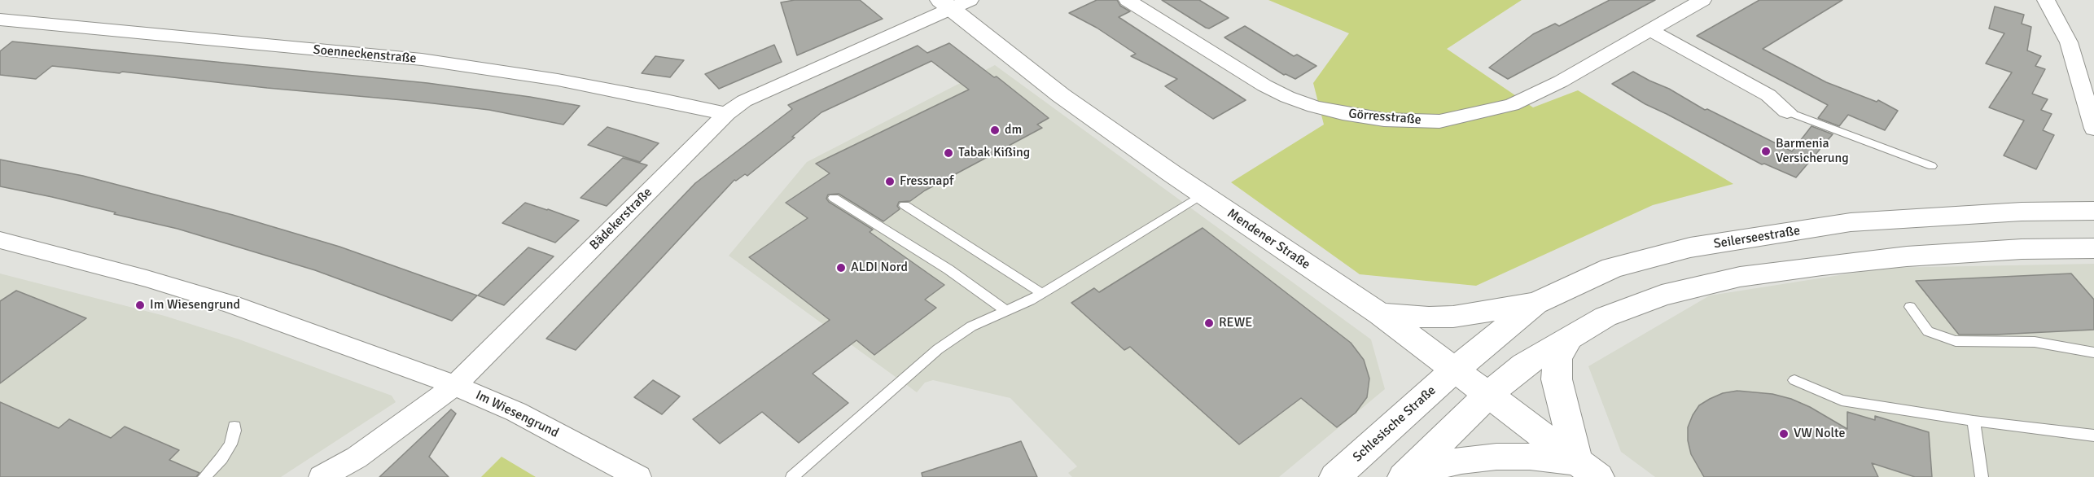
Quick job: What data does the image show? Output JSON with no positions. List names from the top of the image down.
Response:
{
  "streets": {
    "main road": ["Seilerseestraße", "Mendener Straße", "Schlesische Straße"],
    "street": [
      "Soenneckenstraße",
      "Görresstraße",
      "Bädekerstraße",
      "Im Wiesengrund"
    ]
  },
  "crossings": [
    ["Soenneckenstraße", "Bädekerstraße"],
    ["Bädekerstraße", "Mendener Straße"],
    ["Bädekerstraße", "Im Wiesengrund"],
    ["Seilerseestraße", "Mendener Straße"],
    ["Seilerseestraße", "Schlesische Straße"],
    ["Mendener Straße", "Schlesische Straße"]
  ],
  "places": [
    "dm",
    "Barmenia Versicherung",
    "Tabak Kißing",
    "Fressnapf",
    "ALDI Nord",
    "Im Wiesengrund",
    "REWE",
    "VW Nolte"
  ]
}
